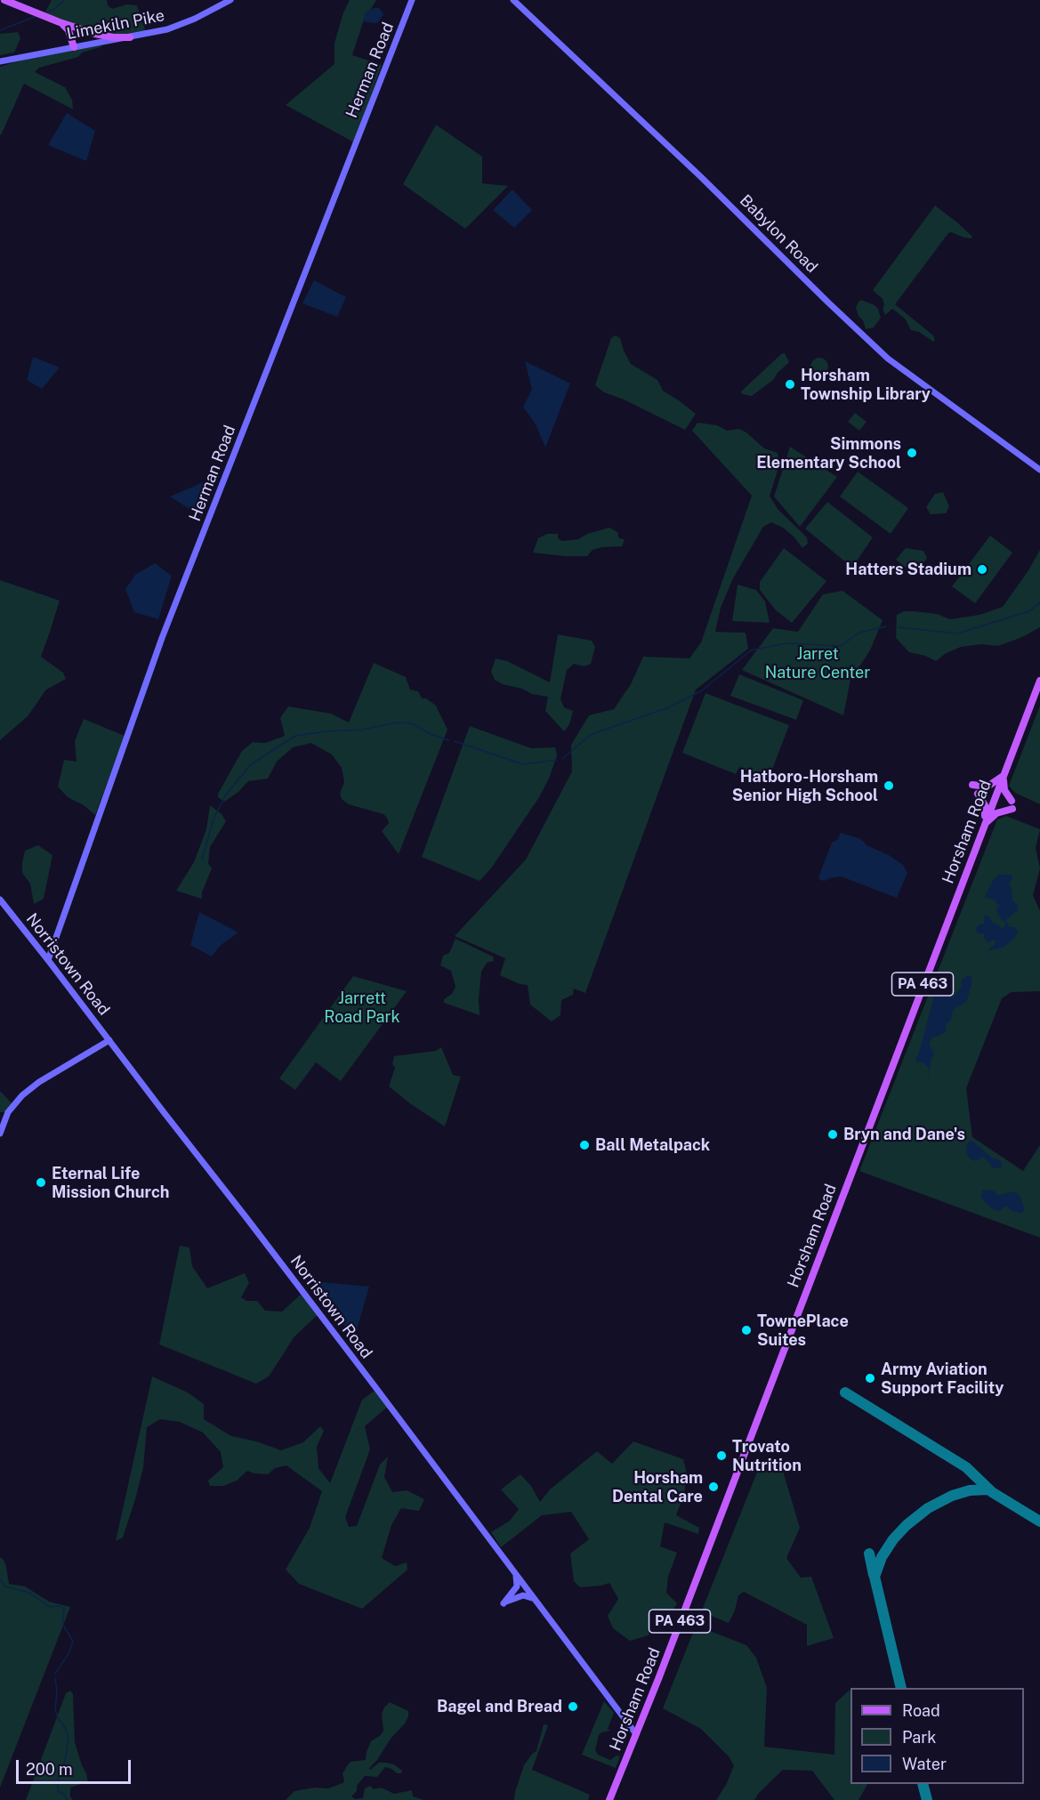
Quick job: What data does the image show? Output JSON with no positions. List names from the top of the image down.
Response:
{
  "streets": {
    "main road": ["Horsham Road", "PA 463"],
    "street": [
      "Limekiln Pike",
      "Herman Road",
      "Babylon Road",
      "Norristown Road"
    ]
  },
  "crossings": [
    ["Herman Road", "Norristown Road"],
    ["Horsham Road", "Norristown Road"]
  ],
  "parks": ["Jarret Nature Center", "Jarrett Road Park"],
  "places": [
    "Horsham Township Library",
    "Simmons Elementary School",
    "Hatters Stadium",
    "Hatboro-Horsham Senior High School",
    "Bryn and Dane's",
    "Ball Metalpack",
    "Eternal Life Mission Church",
    "TownePlace Suites",
    "Army Aviation Support Facility",
    "Trovato Nutrition",
    "Horsham Dental Care",
    "Bagel and Bread"
  ],
  "legend": ["Road", "Park", "Water"],
  "scale_bar": "200 m"
}
